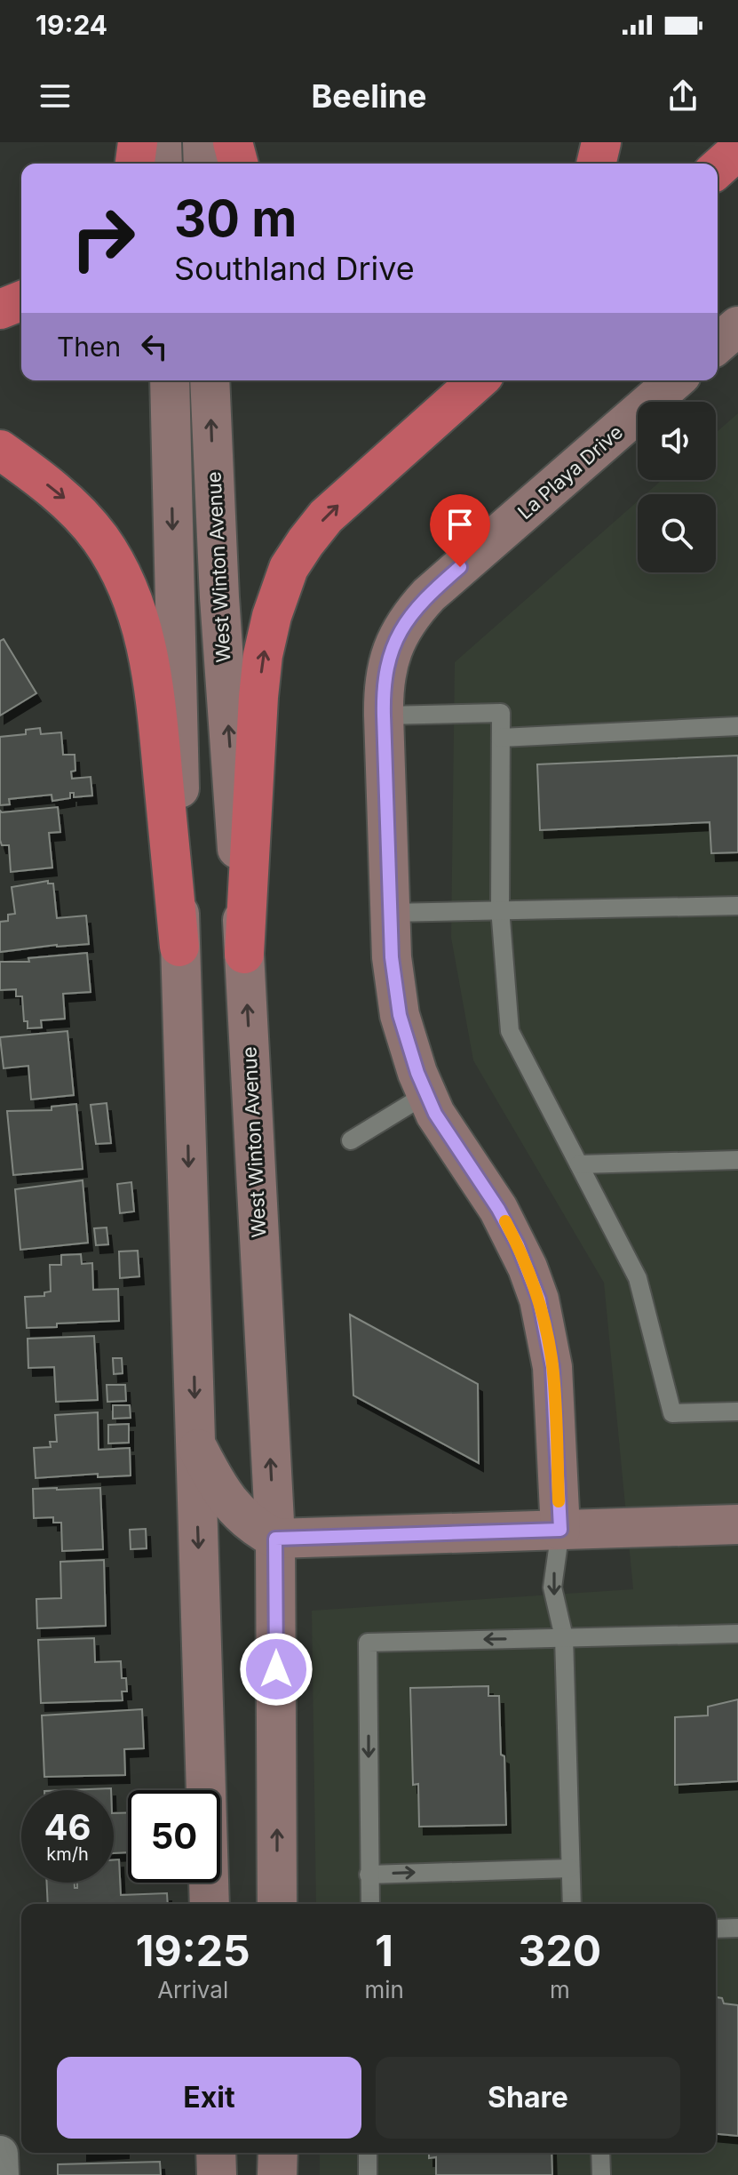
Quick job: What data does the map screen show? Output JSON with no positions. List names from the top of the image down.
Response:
{
  "streets": {
    "main road": ["La Playa Drive", "West Winton Avenue"]
  },
  "page": {
    "status": "19:24",
    "header": "Beeline",
    "turn": ["30 m", "Southland Drive"],
    "then": "Then",
    "speed": "46 km/h",
    "limit": "50",
    "eta": [
      "19:25",
      "Arrival",
      "1",
      "min",
      "320",
      "m"
    ],
    "buttons": ["Exit", "Share"]
  }
}
